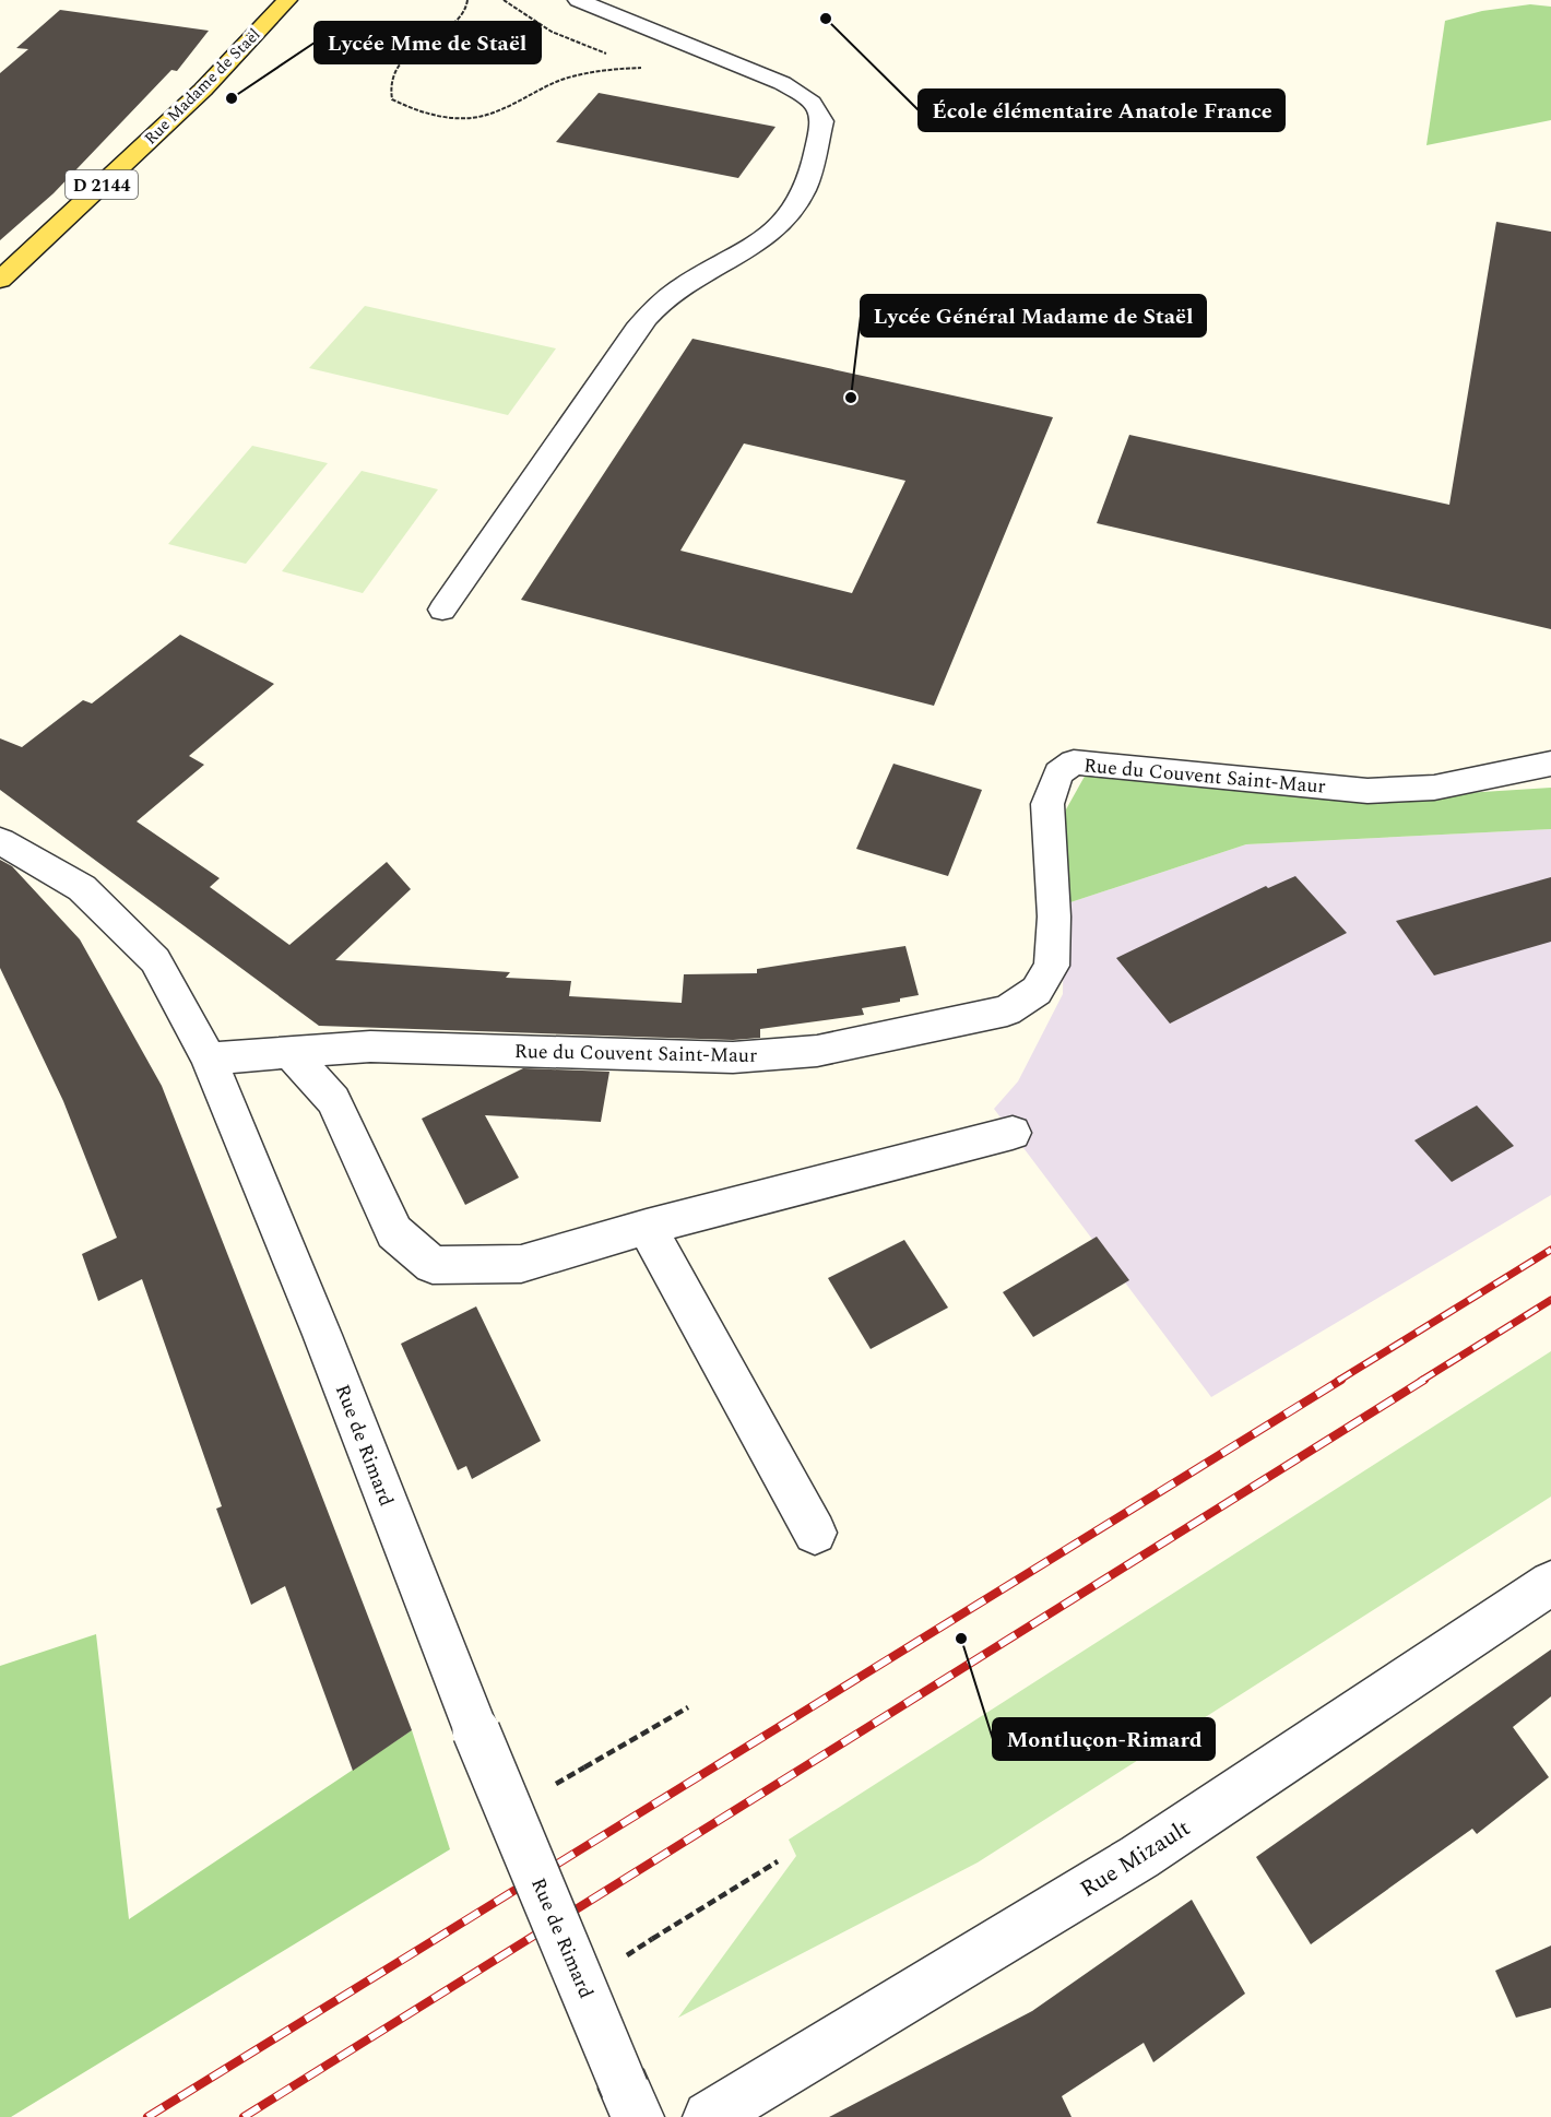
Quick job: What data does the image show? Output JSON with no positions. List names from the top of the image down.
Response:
{
  "streets": {
    "main road": ["Rue Madame de Staël", "D 2144"],
    "street": ["Rue du Couvent Saint-Maur", "Rue de Rimard", "Rue Mizault"]
  },
  "crossings": [
    ["Rue du Couvent Saint-Maur", "Rue de Rimard"]
  ],
  "places": [
    "École élémentaire Anatole France",
    "Lycée Mme de Staël",
    "Lycée Général Madame de Staël",
    "Montluçon-Rimard"
  ]
}
